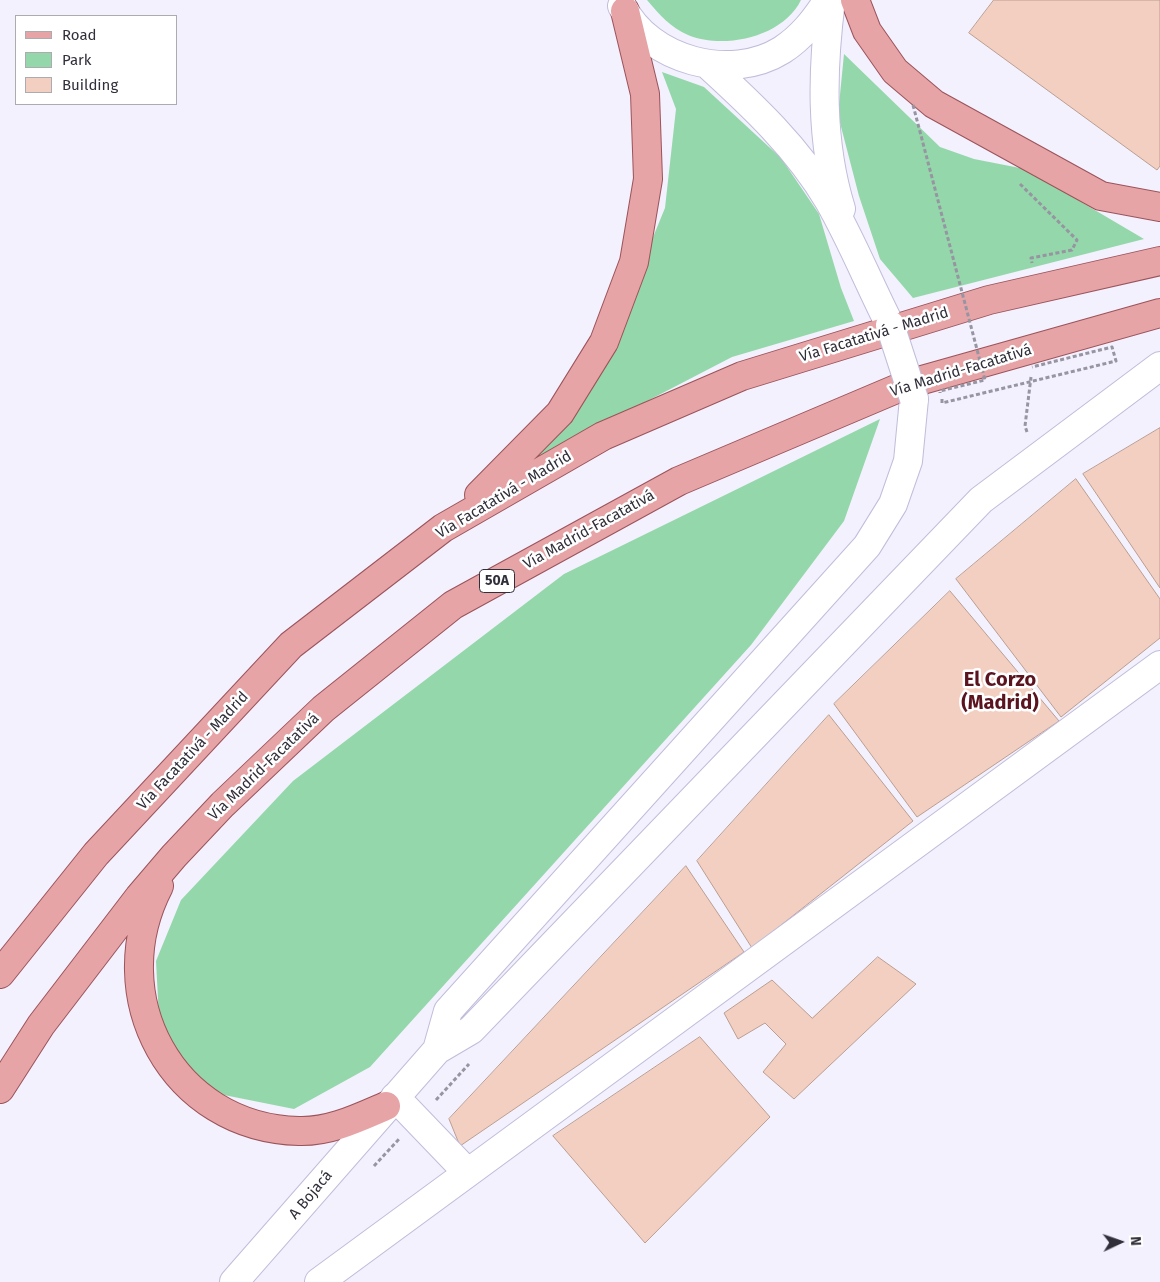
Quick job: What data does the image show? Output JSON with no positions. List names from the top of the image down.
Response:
{
  "streets": {
    "main road": ["Vía Facatativá - Madrid", "Vía Madrid-Facatativá", "50A"],
    "street": ["A Bojacá"]
  },
  "districts": ["El Corzo (Madrid)"],
  "legend": ["Road", "Park", "Building"],
  "north": "right"
}
